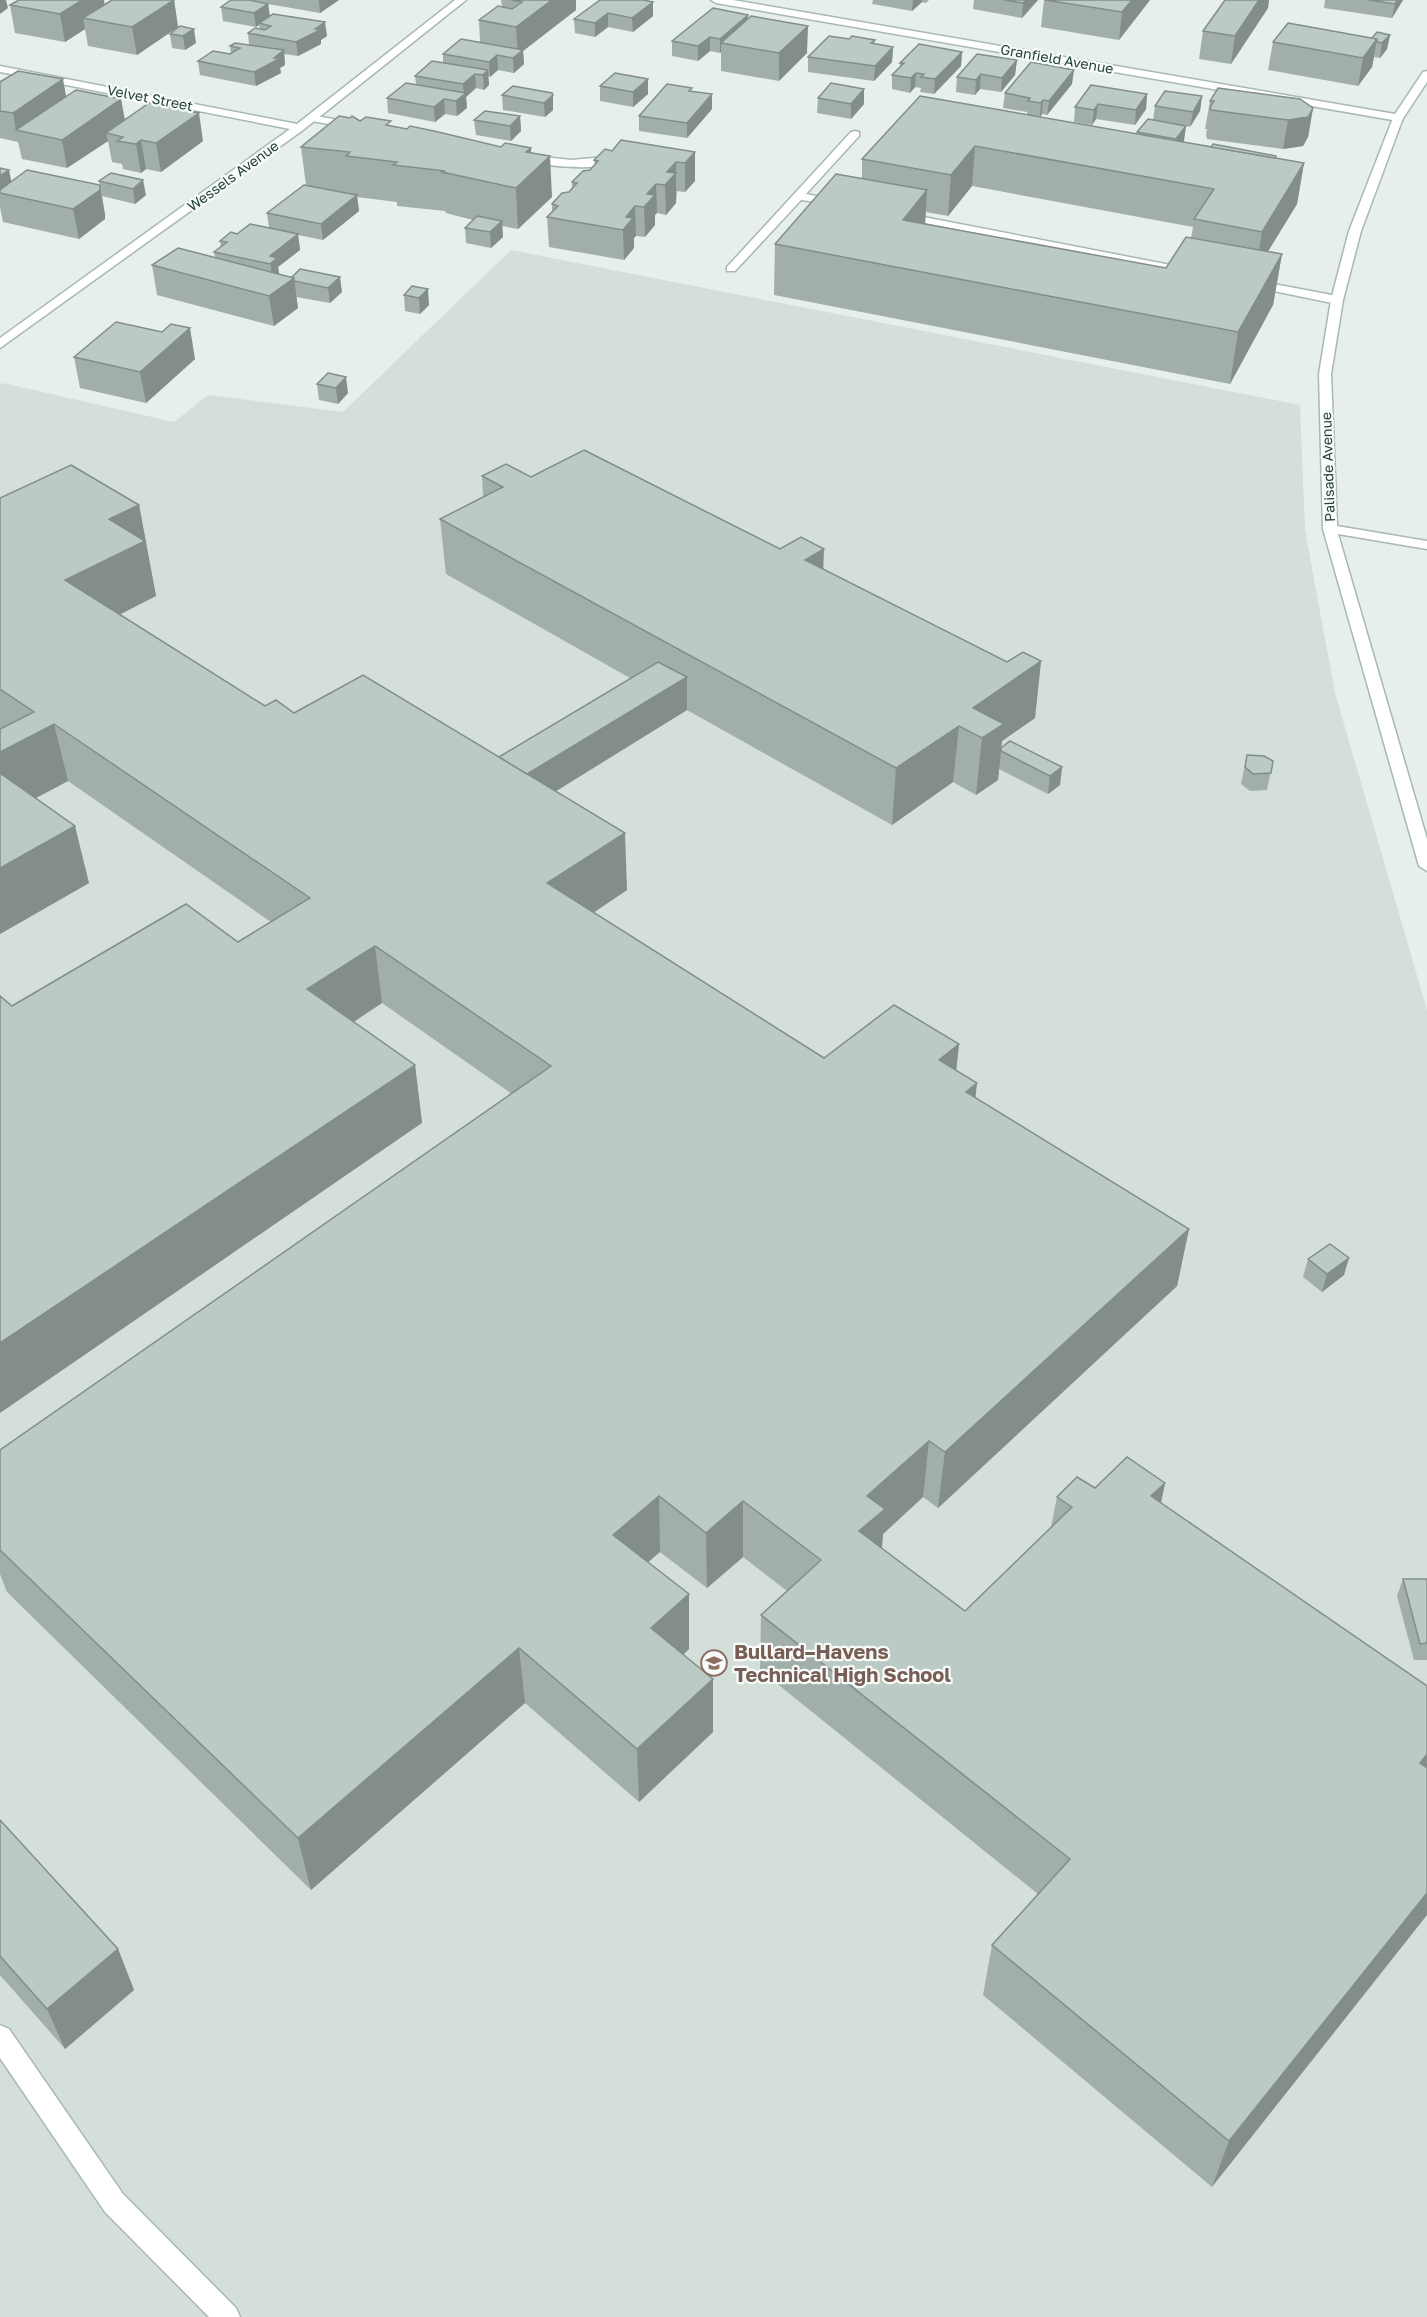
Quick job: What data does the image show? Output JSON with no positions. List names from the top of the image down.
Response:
{
  "streets": {
    "street": [
      "Granfield Avenue",
      "Velvet Street",
      "Wessels Avenue",
      "Palisade Avenue"
    ]
  },
  "crossings": [
    ["Granfield Avenue", "Palisade Avenue"],
    ["Velvet Street", "Wessels Avenue"]
  ],
  "places": {
    "school or university": ["Bullard–Havens Technical High School"]
  }
}
